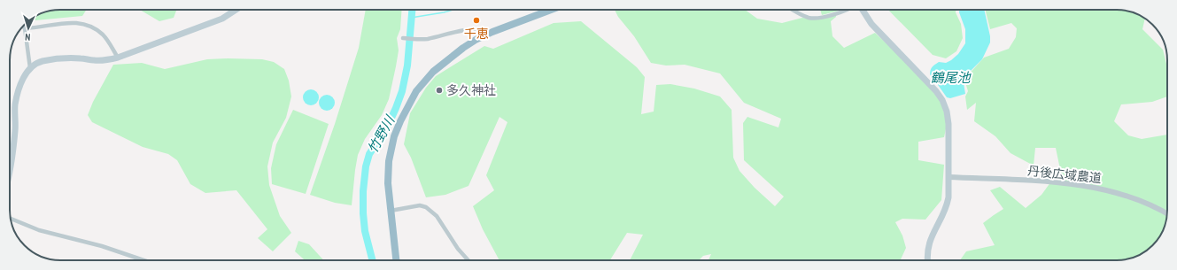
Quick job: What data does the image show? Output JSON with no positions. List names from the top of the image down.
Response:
{
  "streets": {
    "street": ["丹後広域農道"]
  },
  "water": ["鶴尾池", "竹野川"],
  "places": ["千恵", "多久神社"],
  "north": "bottom"
}
